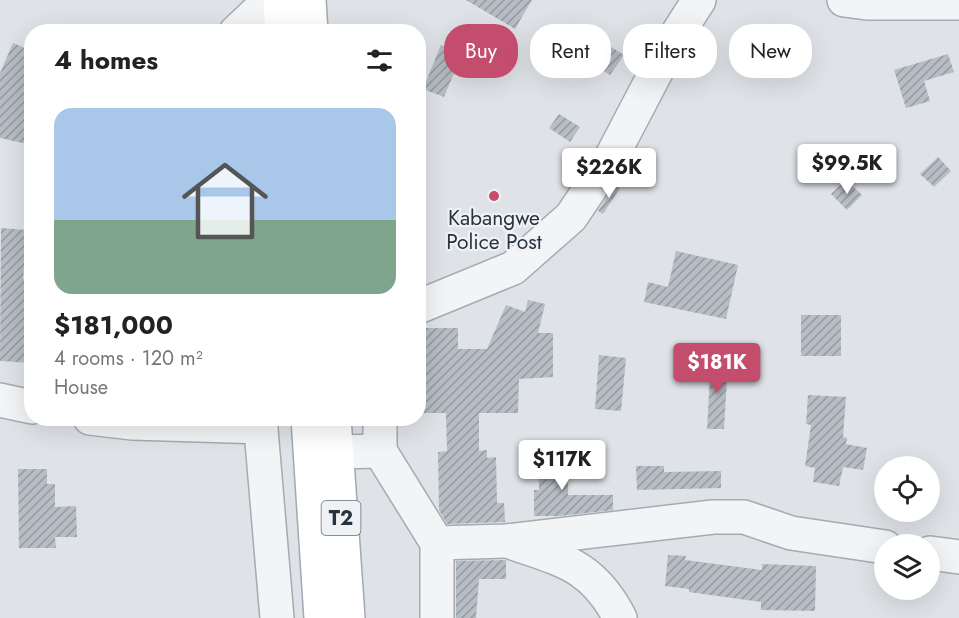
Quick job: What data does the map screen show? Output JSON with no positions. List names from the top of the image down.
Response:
{
  "streets": {
    "main road": ["T2"]
  },
  "places": ["Kabangwe Police Post"],
  "page": {
    "chip": [
      "Buy",
      "Rent",
      "Filters",
      "New"
    ],
    "heading": "4 homes",
    "list": [
      {
        "name": "$181,000",
        "note": "4 rooms · 120 m² · House"
      }
    ],
    "price": [
      "$99.5K",
      "$226K",
      "$181K",
      "$117K"
    ]
  }
}
